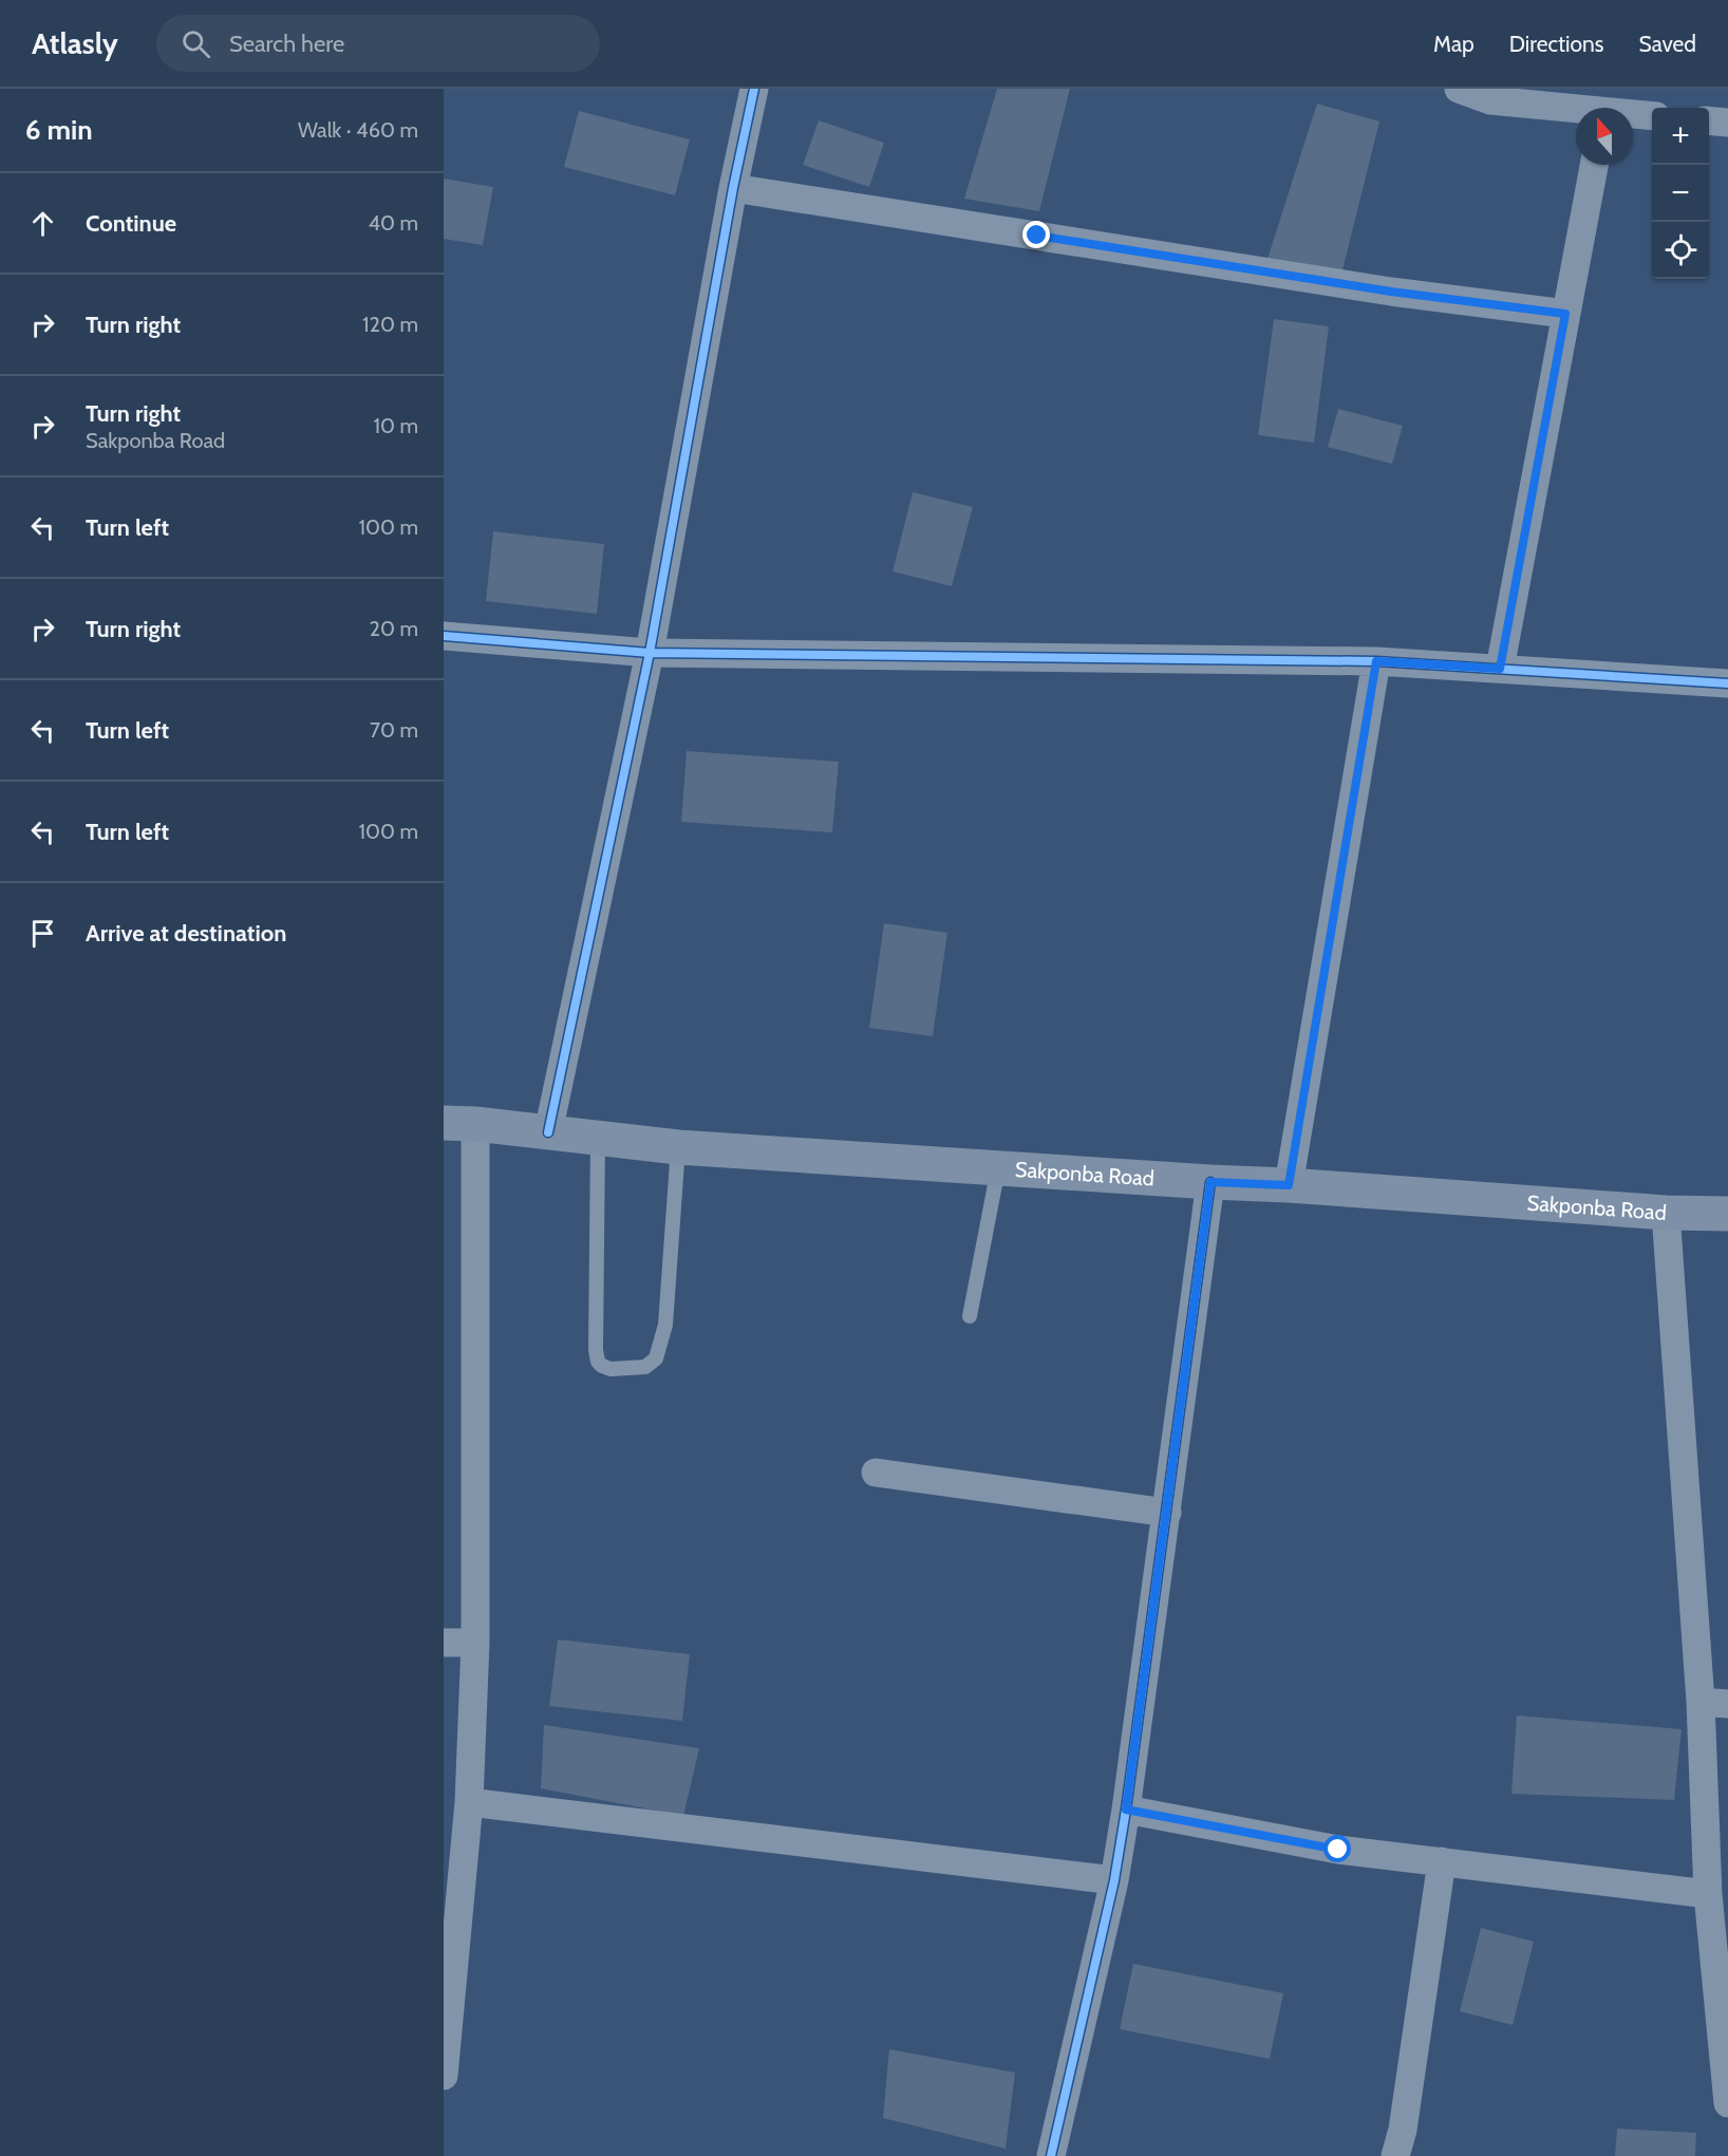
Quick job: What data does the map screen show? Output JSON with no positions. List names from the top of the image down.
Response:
{
  "streets": {
    "main road": ["Sakponba Road"]
  },
  "north": "top",
  "page": {
    "header": "Atlasly",
    "search": "Search here",
    "nav": ["Map", "Directions", "Saved"],
    "heading": ["6 min", "Walk · 460 m"],
    "map_buttons": ["+", "−"],
    "list": [
      ["Continue", "40 m"],
      ["Turn right", "120 m"],
      ["Turn right", "Sakponba Road", "10 m"],
      ["Turn left", "100 m"],
      ["Turn right", "20 m"],
      ["Turn left", "70 m"],
      ["Turn left", "100 m"],
      "Arrive at destination"
    ]
  }
}
